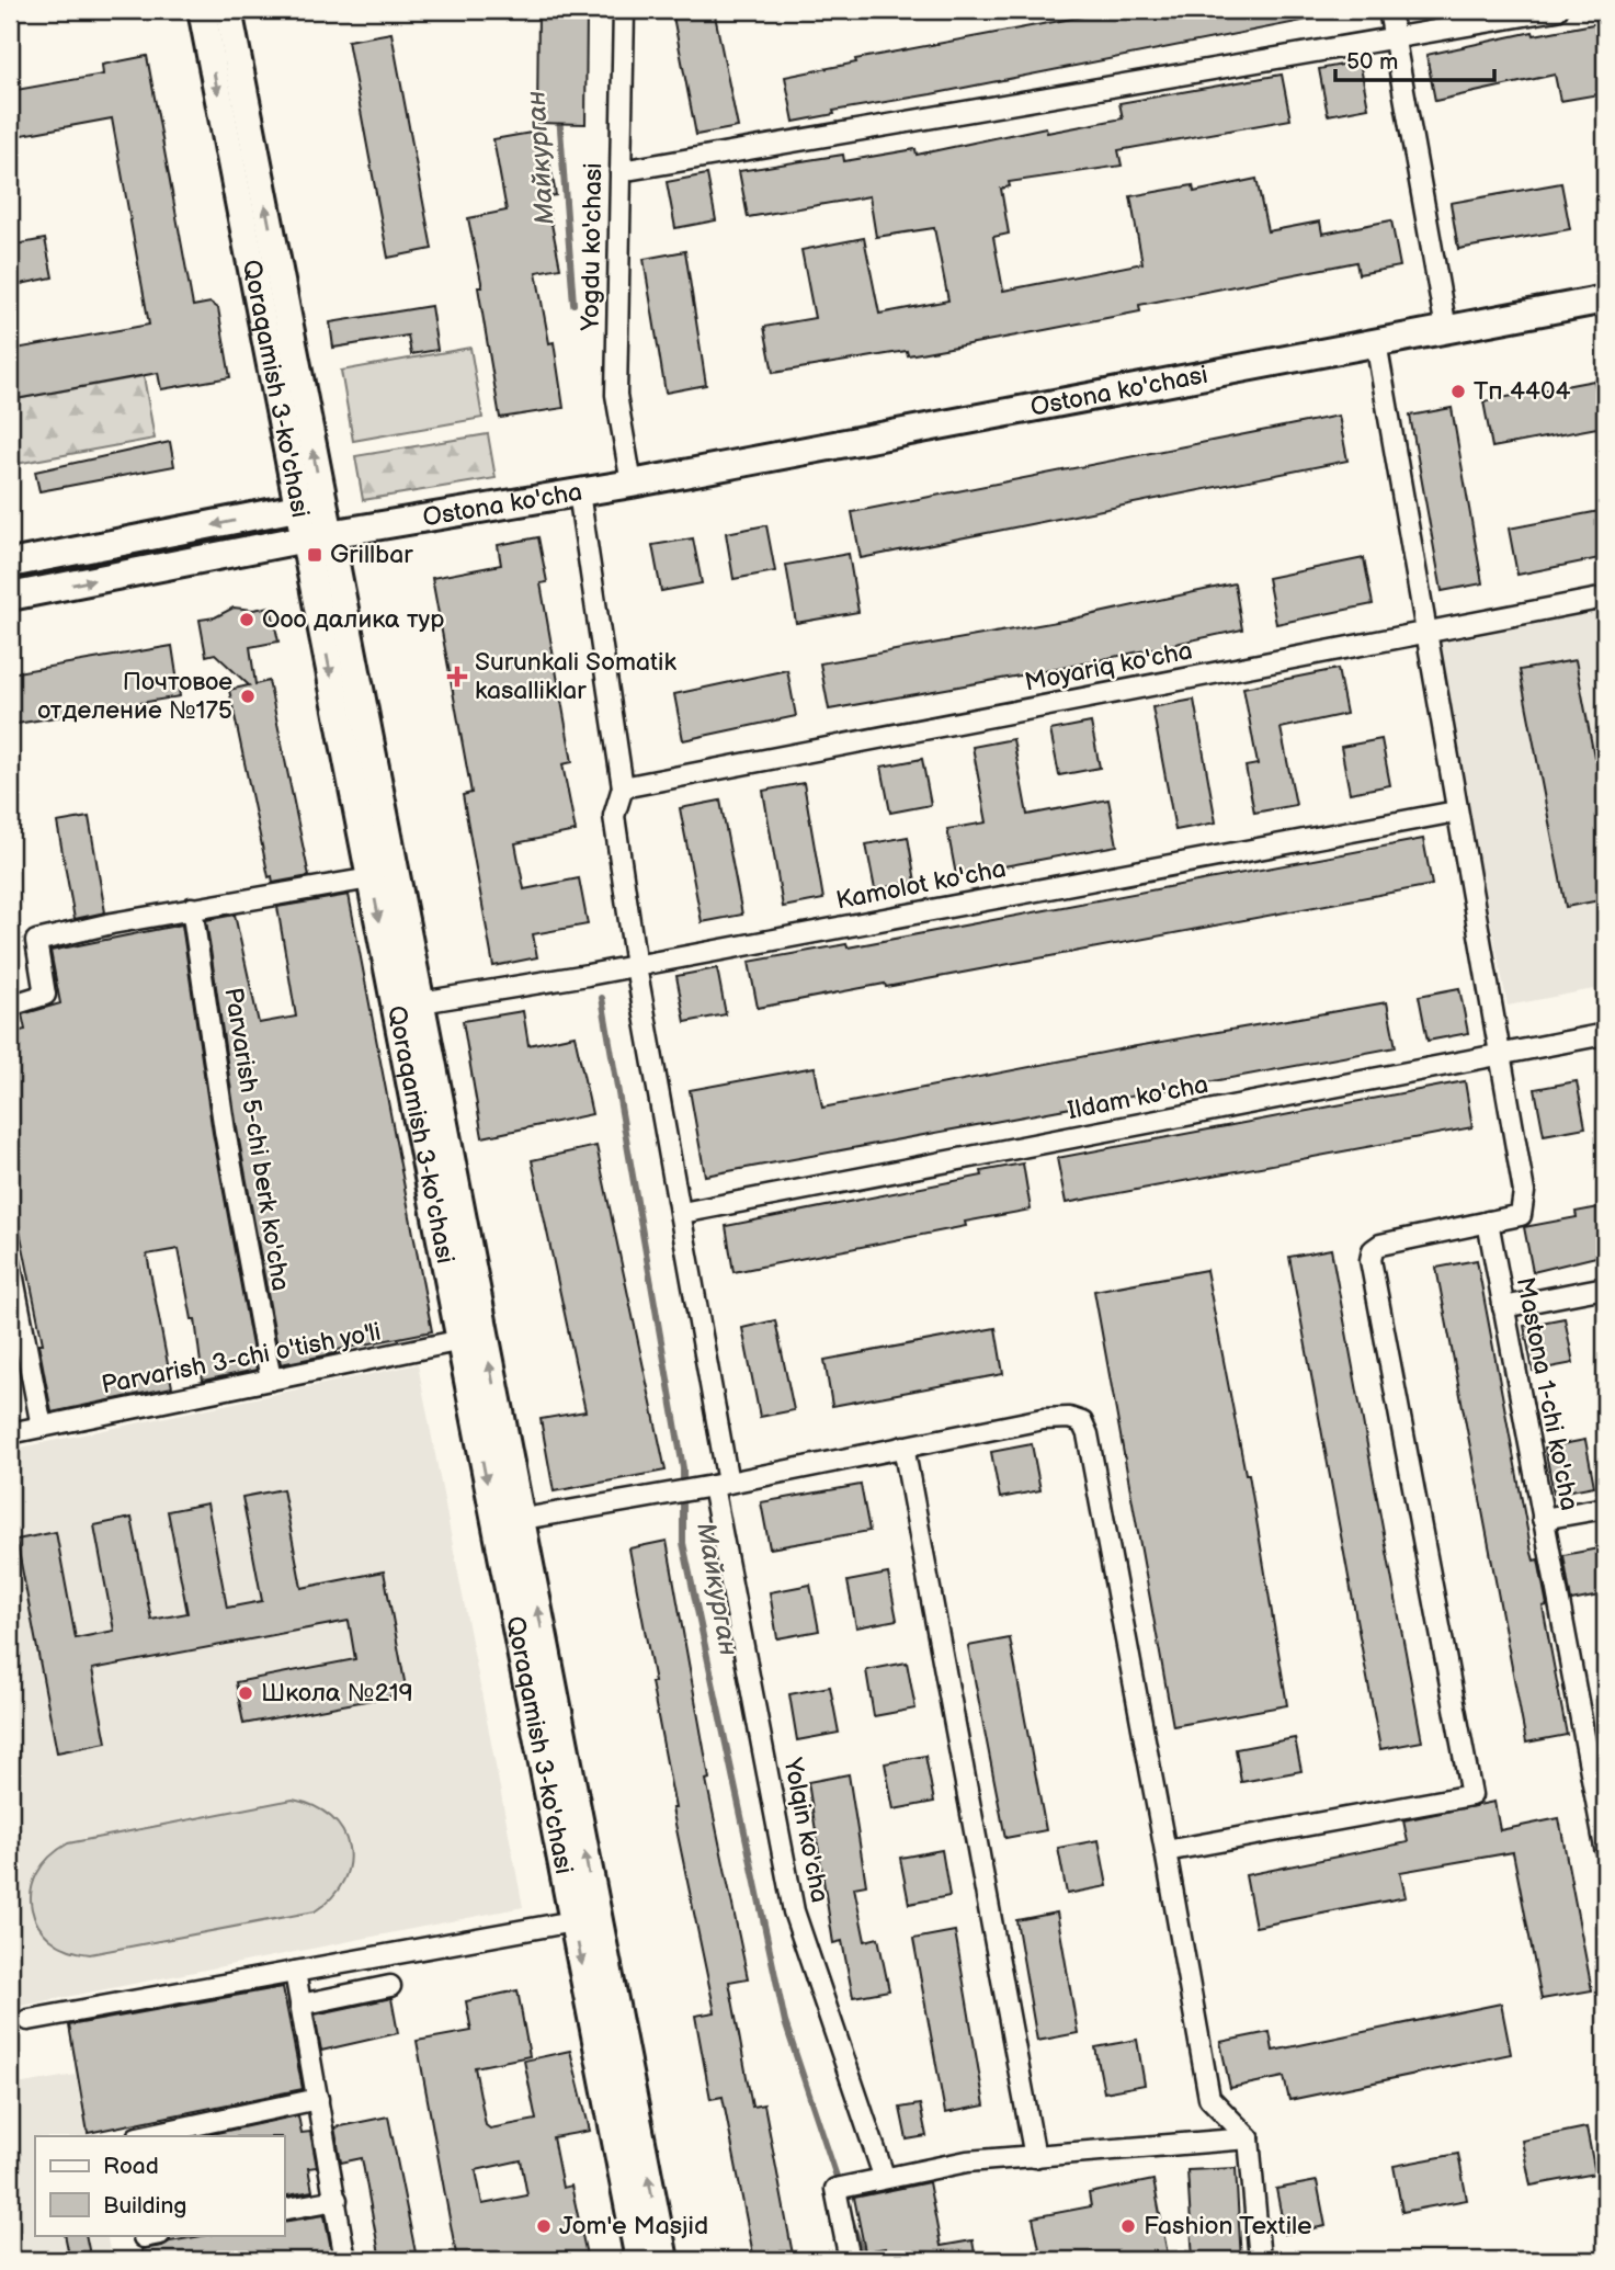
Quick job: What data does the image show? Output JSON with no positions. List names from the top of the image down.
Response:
{
  "streets": {
    "main road": ["Qoraqamish 3-ko'chasi", "Ostona ko'chasi", "Ostona ko'cha"],
    "street": [
      "Yogdu ko'chasi",
      "Moyariq ko'cha",
      "Kamolot ko'cha",
      "Ildam ko'cha",
      "Parvarish 5-chi berk ko'cha",
      "Parvarish 3-chi o'tish yo'li",
      "Mastona 1-chi ko'cha",
      "Yolqin ko'cha"
    ]
  },
  "crossings": [
    ["Yogdu ko'chasi", "Ostona ko'chasi"],
    ["Yogdu ko'chasi", "Ostona ko'cha"],
    ["Qoraqamish 3-ko'chasi", "Ostona ko'cha"],
    ["Qoraqamish 3-ko'chasi", "Kamolot ko'cha"],
    ["Qoraqamish 3-ko'chasi", "Parvarish 3-chi o'tish yo'li"],
    ["Ostona ko'chasi", "Ostona ko'cha"],
    ["Ostona ko'cha", "Yolqin ko'cha"],
    ["Moyariq ko'cha", "Yolqin ko'cha"],
    ["Kamolot ko'cha", "Yolqin ko'cha"],
    ["Ildam ko'cha", "Yolqin ko'cha"],
    ["Parvarish 5-chi berk ko'cha", "Parvarish 3-chi o'tish yo'li"]
  ],
  "water": ["Майкурган"],
  "places": {
    "other": [
      "Тп 4404",
      "Ооо далика тур",
      "Почтовое отделение №175",
      "Школа №219",
      "Jom'e Masjid",
      "Fashion Textile"
    ],
    "transit": ["Grillbar"],
    "health": ["Surunkali Somatik kasalliklar"]
  },
  "legend": ["Road", "Building"],
  "scale_bar": "50 m"
}
